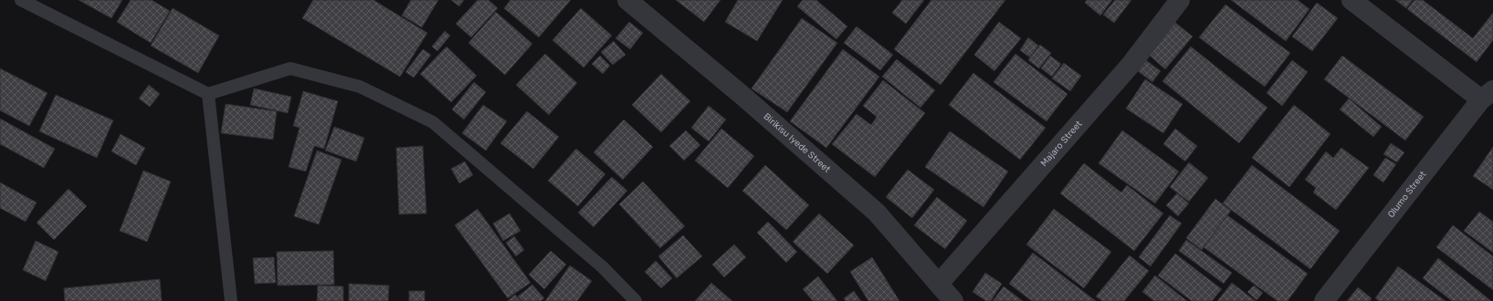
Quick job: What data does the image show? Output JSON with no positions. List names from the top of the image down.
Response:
{
  "streets": {
    "street": ["Birikisu Iyede Street", "Majaro Street", "Olumo Street"]
  },
  "crossings": [
    ["Birikisu Iyede Street", "Majaro Street"]
  ]
}
